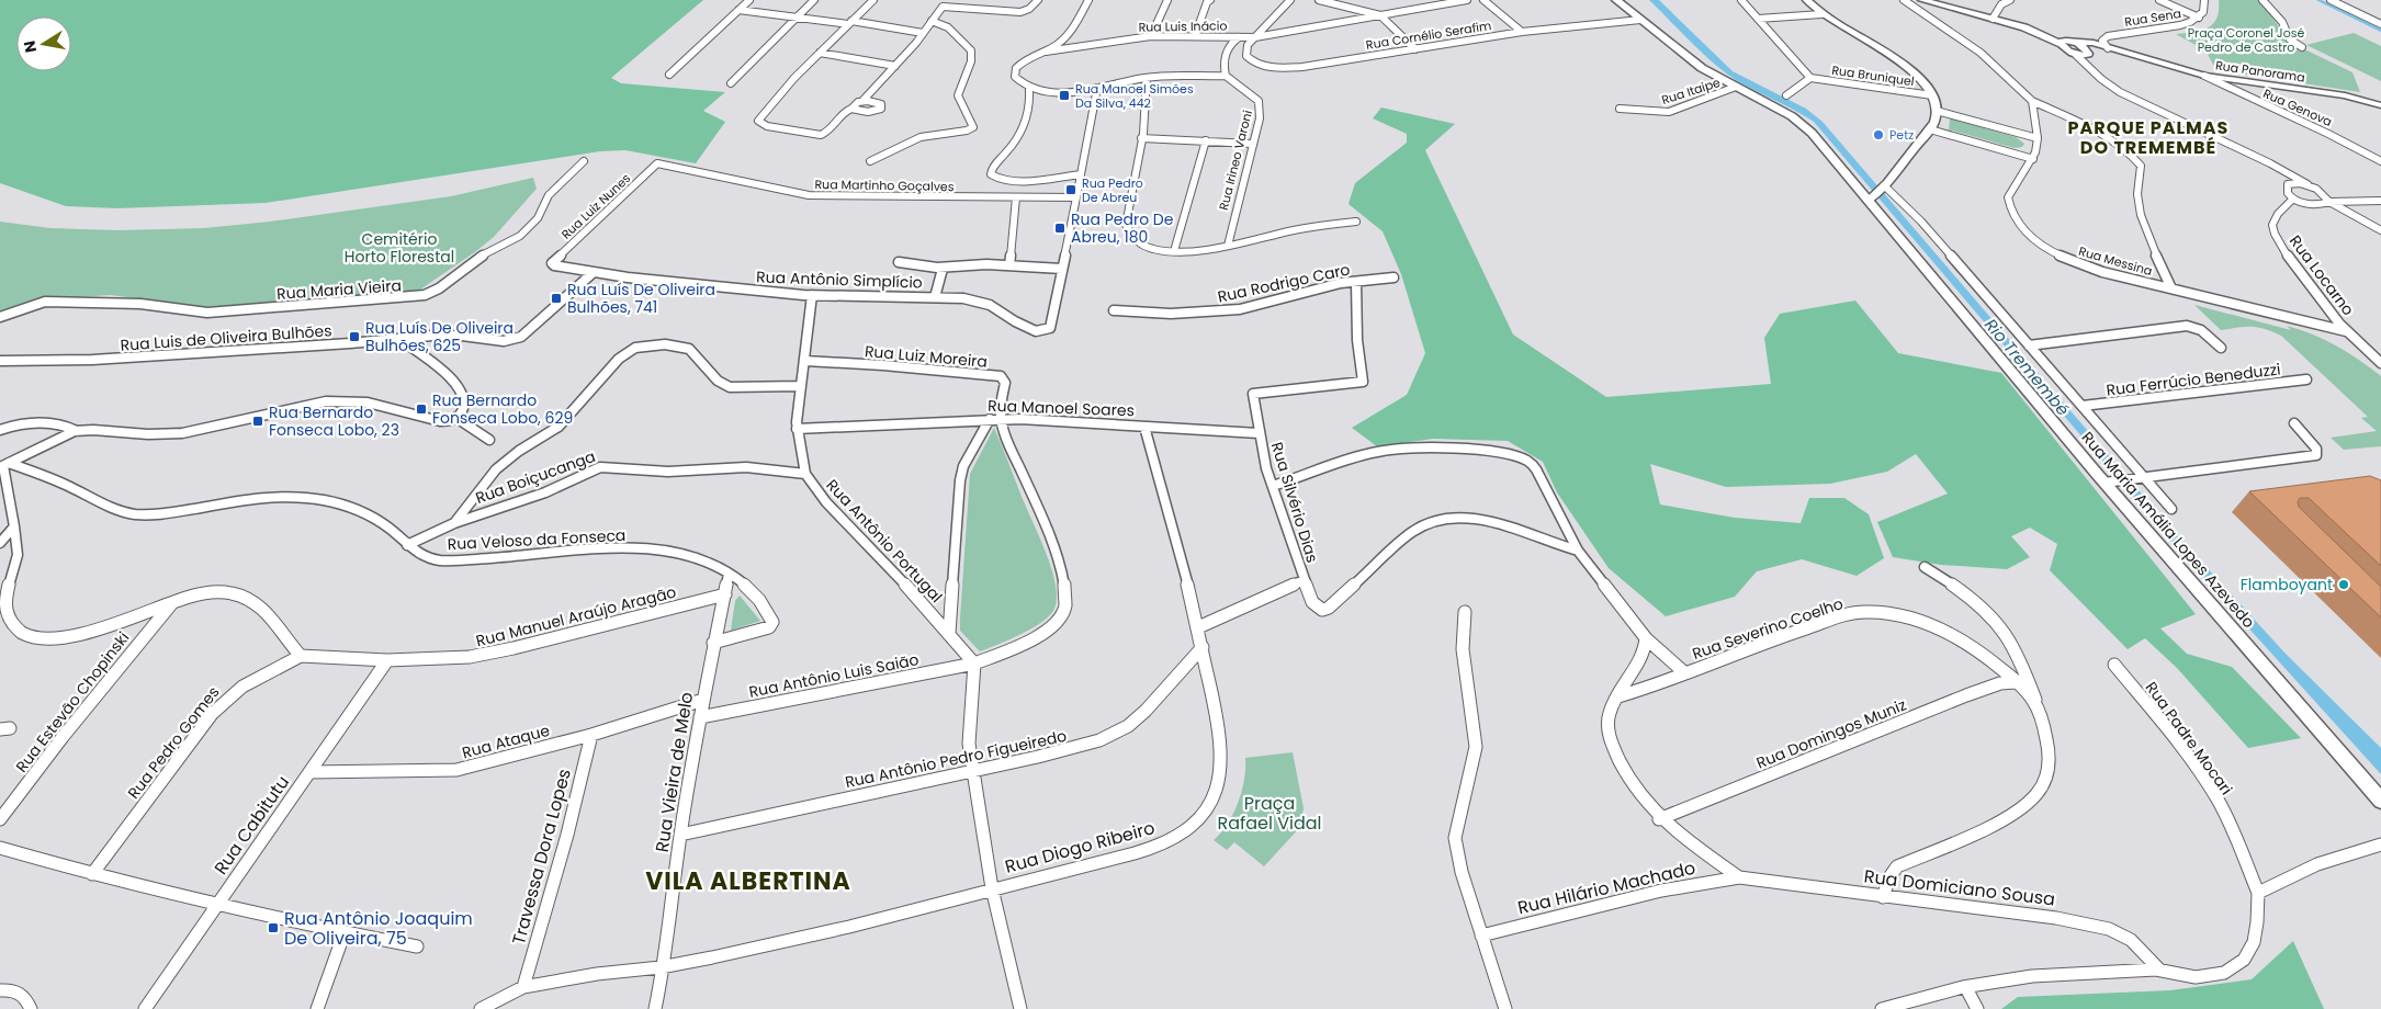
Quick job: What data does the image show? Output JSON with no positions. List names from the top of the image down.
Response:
{
  "streets": {
    "main road": ["Rua Maria Amália Lopes Azevedo"],
    "street": [
      "Rua Sena",
      "Rua Luis Inácio",
      "Rua Cornélio Serafim",
      "Rua Panorama",
      "Rua Bruniquel",
      "Rua Itaipe",
      "Rua Genova",
      "Rua Irineo Varoni",
      "Rua Martinho Goçalves",
      "Rua Luiz Nunes",
      "Rua Messina",
      "Rua Locarno",
      "Rua Antônio Simplício",
      "Rua Rodrigo Caro",
      "Rua Maria Vieira",
      "Rua Luis de Oliveira Bulhões",
      "Rua Luiz Moreira",
      "Rua Ferrúcio Beneduzzi",
      "Rua Manoel Soares",
      "Rua Boiçucanga",
      "Rua Silvério Dias",
      "Rua Veloso da Fonseca",
      "Rua Antônio Portugal",
      "Rua Manuel Araújo Aragão",
      "Rua Severino Coelho",
      "Rua Antônio Luis Saião",
      "Rua Estevão Chopinski",
      "Rua Domingos Muniz",
      "Rua Padre Mocari",
      "Rua Ataque",
      "Rua Pedro Gomes",
      "Rua Antônio Pedro Figueiredo",
      "Rua Vieira de Melo",
      "Rua Cabitutu",
      "Rua Diogo Ribeiro",
      "Travessa Dora Lopes",
      "Rua Hilário Machado",
      "Rua Domiciano Sousa"
    ]
  },
  "crossings": [
    ["Rua Sena", "Rua Panorama"],
    ["Rua Luis Inácio", "Rua Cornélio Serafim"],
    ["Rua Cornélio Serafim", "Rua Maria Amália Lopes Azevedo"],
    ["Rua Panorama", "Rua Genova"],
    ["Rua Itaipe", "Rua Maria Amália Lopes Azevedo"],
    ["Rua Martinho Goçalves", "Rua Luiz Nunes"],
    ["Rua Luiz Nunes", "Rua Antônio Simplício"],
    ["Rua Messina", "Rua Locarno"],
    ["Rua Antônio Simplício", "Rua Luis de Oliveira Bulhões"],
    ["Rua Antônio Simplício", "Rua Antônio Portugal"],
    ["Rua Luiz Moreira", "Rua Manoel Soares"],
    ["Rua Luiz Moreira", "Rua Antônio Portugal"],
    ["Rua Luiz Moreira", "Rua Antônio Luis Saião"],
    ["Rua Ferrúcio Beneduzzi", "Rua Maria Amália Lopes Azevedo"],
    ["Rua Manoel Soares", "Rua Silvério Dias"],
    ["Rua Manoel Soares", "Rua Antônio Portugal"],
    ["Rua Manoel Soares", "Rua Antônio Luis Saião"],
    ["Rua Manoel Soares", "Rua Diogo Ribeiro"],
    ["Rua Boiçucanga", "Rua Veloso da Fonseca"],
    ["Rua Boiçucanga", "Rua Antônio Portugal"],
    ["Rua Silvério Dias", "Rua Severino Coelho"],
    ["Rua Veloso da Fonseca", "Rua Vieira de Melo"],
    ["Rua Antônio Portugal", "Rua Antônio Luis Saião"],
    ["Rua Manuel Araújo Aragão", "Rua Pedro Gomes"],
    ["Rua Manuel Araújo Aragão", "Rua Vieira de Melo"],
    ["Rua Manuel Araújo Aragão", "Rua Cabitutu"],
    ["Rua Severino Coelho", "Rua Domingos Muniz"],
    ["Rua Severino Coelho", "Rua Domiciano Sousa"],
    ["Rua Antônio Luis Saião", "Rua Vieira de Melo"],
    ["Rua Ataque", "Rua Vieira de Melo"],
    ["Rua Ataque", "Rua Cabitutu"],
    ["Rua Ataque", "Travessa Dora Lopes"],
    ["Rua Antônio Pedro Figueiredo", "Rua Vieira de Melo"],
    ["Rua Antônio Pedro Figueiredo", "Rua Diogo Ribeiro"],
    ["Rua Vieira de Melo", "Rua Diogo Ribeiro"],
    ["Rua Diogo Ribeiro", "Travessa Dora Lopes"],
    ["Rua Hilário Machado", "Rua Domiciano Sousa"]
  ],
  "districts": ["PARQUE PALMAS DO TREMEMBÉ", "VILA ALBERTINA"],
  "water": ["Rio Tremembé"],
  "parks": ["Praça Coronel José Pedro de Castro", "Cemitério Horto Florestal", "Praça Rafael Vidal"],
  "places": {
    "transit": [
      "Rua Manoel Simões Da Silva, 442",
      "Rua Pedro De Abreu",
      "Rua Pedro De Abreu, 180",
      "Rua Luís De Oliveira Bulhões, 741",
      "Rua Luís De Oliveira Bulhões, 625",
      "Rua Bernardo Fonseca Lobo, 629",
      "Rua Bernardo Fonseca Lobo, 23",
      "Rua Antônio Joaquim De Oliveira, 75"
    ],
    "other": ["Petz", "Flamboyant"]
  },
  "north": "left"
}
